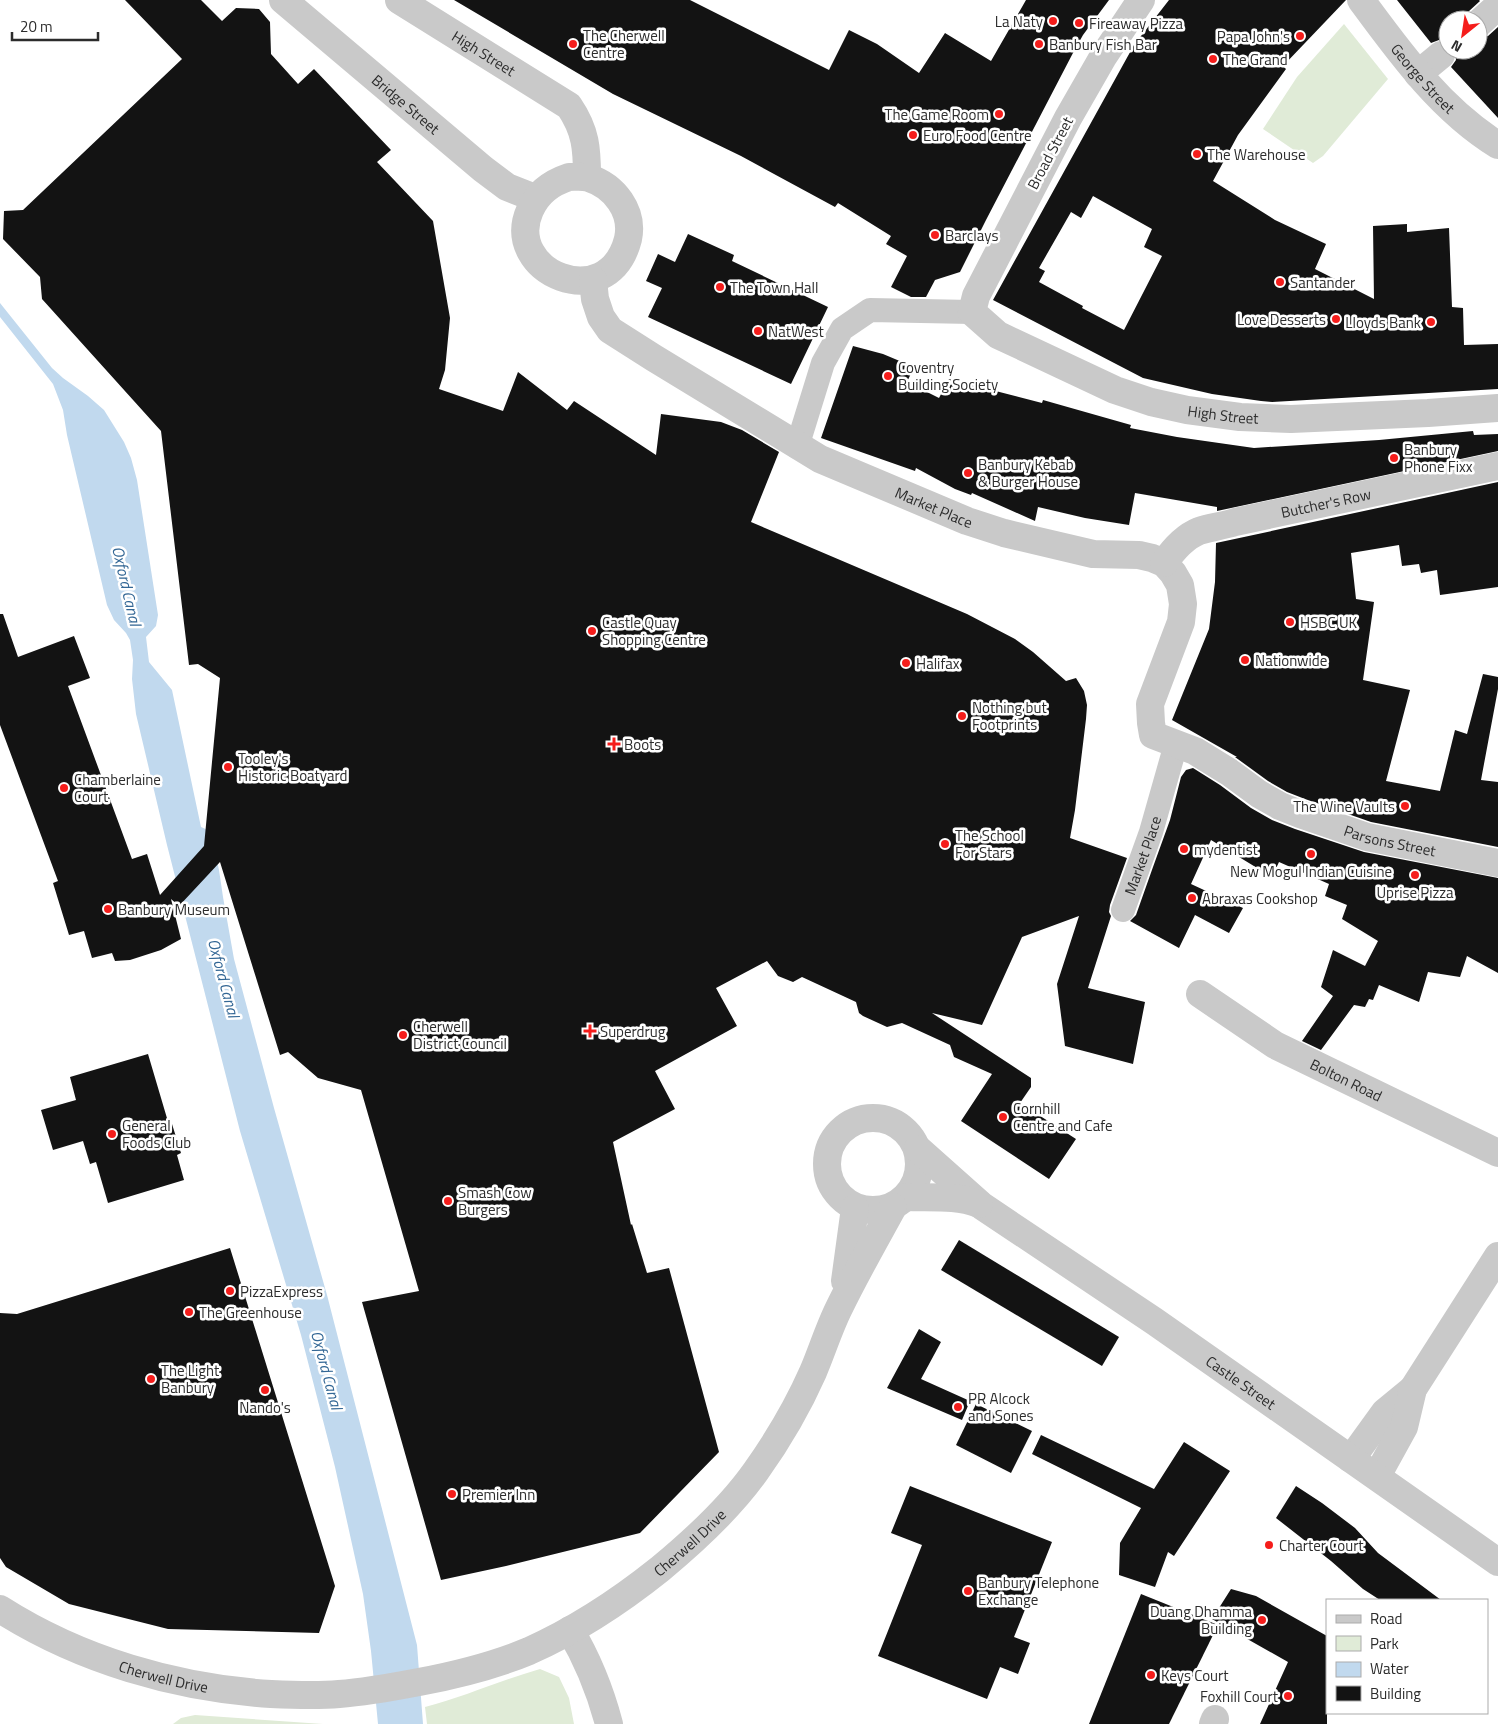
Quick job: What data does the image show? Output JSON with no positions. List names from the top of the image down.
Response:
{
  "streets": {
    "street": [
      "High Street",
      "George Street",
      "Bridge Street",
      "Broad Street",
      "Butcher's Row",
      "Market Place",
      "Parsons Street",
      "Bolton Road",
      "Castle Street",
      "Cherwell Drive"
    ]
  },
  "crossings": [
    ["High Street", "Bridge Street"],
    ["High Street", "Broad Street"],
    ["High Street", "Market Place"],
    ["Bridge Street", "Market Place"],
    ["Butcher's Row", "Market Place"],
    ["Market Place", "Parsons Street"],
    ["Castle Street", "Cherwell Drive"]
  ],
  "water": ["Oxford Canal"],
  "places": {
    "other": [
      "La Naty",
      "Fireaway Pizza",
      "Papa John's",
      "The Cherwell Centre",
      "Banbury Fish Bar",
      "The Grand",
      "The Game Room",
      "Euro Food Centre",
      "The Warehouse",
      "Barclays",
      "Santander",
      "The Town Hall",
      "Love Desserts",
      "Lloyds Bank",
      "NatWest",
      "Coventry Building Society",
      "Banbury Phone Fixx",
      "Banbury Kebab & Burger House",
      "HSBC UK",
      "Castle Quay Shopping Centre",
      "Nationwide",
      "Halifax",
      "Nothing but Footprints",
      "Tooley's Historic Boatyard",
      "Chamberlaine Court",
      "The Wine Vaults",
      "The School For Stars",
      "mydentist",
      "New Mogul Indian Cuisine",
      "Uprise Pizza",
      "Abraxas Cookshop",
      "Banbury Museum",
      "Cherwell District Council",
      "Cornhill Centre and Cafe",
      "General Foods Club",
      "Smash Cow Burgers",
      "PizzaExpress",
      "The Greenhouse",
      "The Light Banbury",
      "Nando's",
      "PR Alcock and Sones",
      "Premier Inn",
      "Charter Court",
      "Banbury Telephone Exchange",
      "Duang Dhamma Building",
      "Keys Court",
      "Foxhill Court"
    ],
    "health": ["Boots", "Superdrug"]
  },
  "legend": [
    "Road",
    "Park",
    "Water",
    "Building"
  ],
  "scale_bar": "20 m",
  "north": "bottom left"
}
